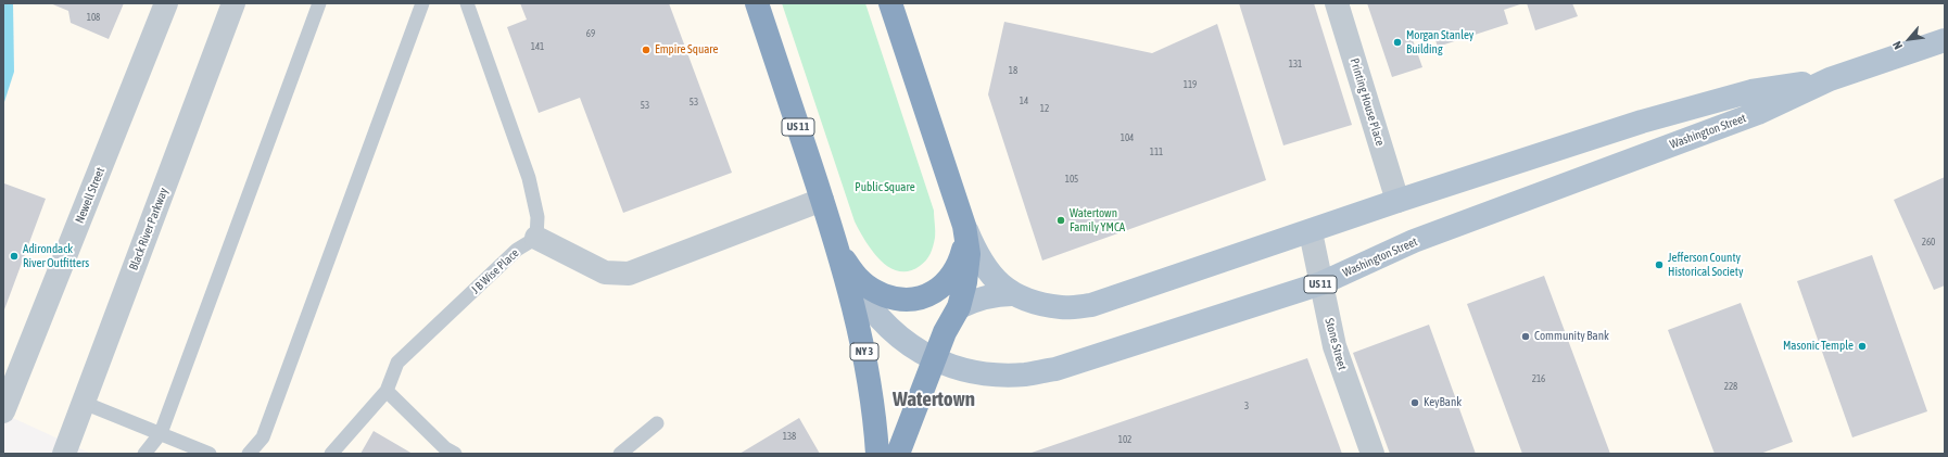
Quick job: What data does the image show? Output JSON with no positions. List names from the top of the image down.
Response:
{
  "streets": {
    "highway": ["US 11", "NY 3"],
    "main road": ["Washington Street"],
    "street": [
      "Printing House Place",
      "Newell Street",
      "Black River Parkway",
      "Stone Street"
    ],
    "lane": ["J B Wise Place"]
  },
  "crossings": [
    ["Printing House Place", "Washington Street"],
    ["US 11", "Washington Street"],
    ["US 11", "NY 3"],
    ["Washington Street", "Stone Street"],
    ["Washington Street", "NY 3"]
  ],
  "districts": ["Watertown"],
  "parks": ["Public Square"],
  "places": [
    "Morgan Stanley Building",
    "Empire Square",
    "Watertown Family YMCA",
    "Adirondack River Outfitters",
    "Jefferson County Historical Society",
    "Community Bank",
    "Masonic Temple",
    "KeyBank"
  ],
  "house_numbers": [
    "108",
    "69",
    "141",
    "131",
    "18",
    "119",
    "14",
    "53",
    "53",
    "12",
    "104",
    "111",
    "105",
    "260",
    "216",
    "228",
    "3",
    "138",
    "102"
  ],
  "north": "bottom left"
}
